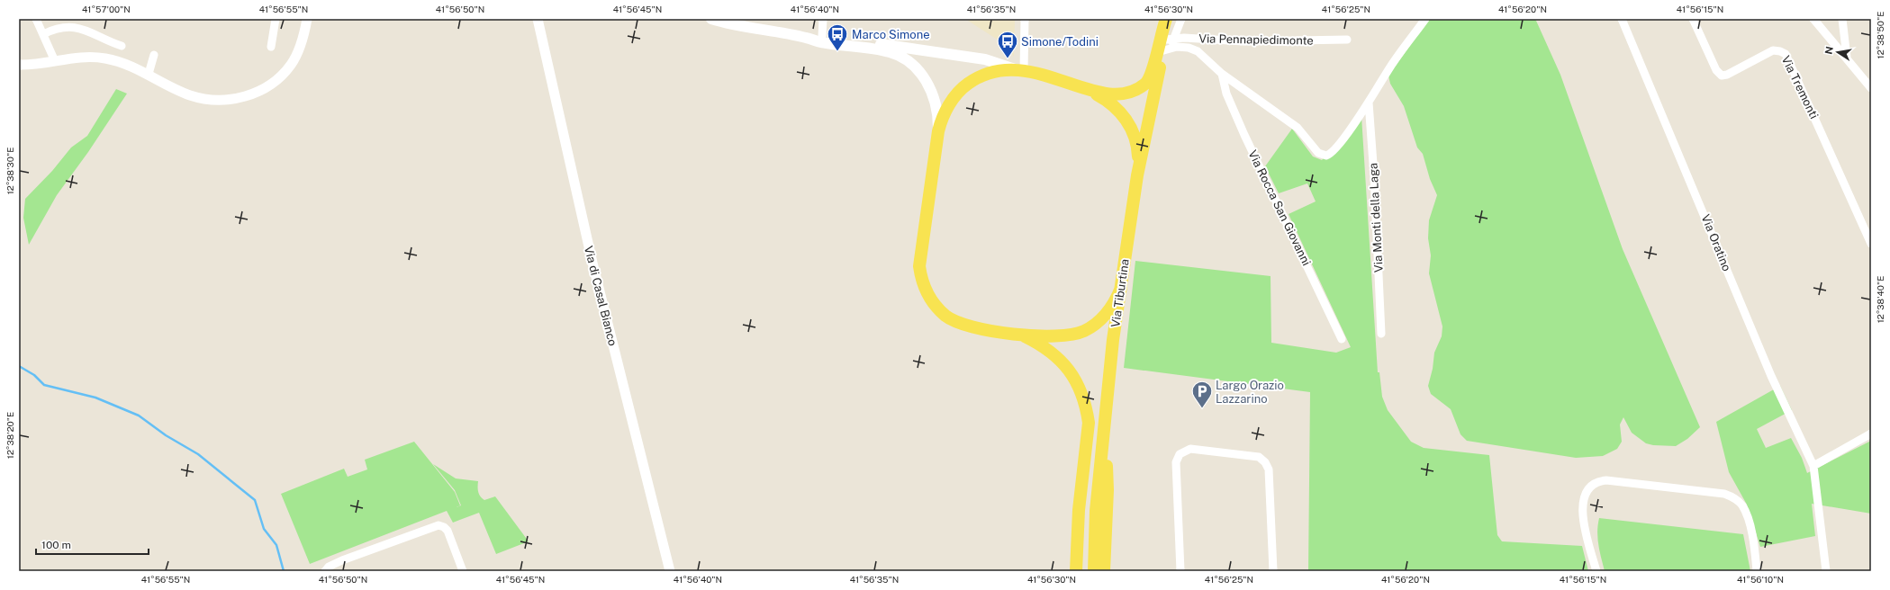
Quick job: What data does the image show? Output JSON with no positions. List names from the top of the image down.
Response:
{
  "streets": {
    "main road": ["Via Tiburtina"],
    "street": [
      "Via Pennapiedimonte",
      "Via Tremonti",
      "Via Rocca San Giovanni",
      "Via Monti della Laga",
      "Via Oratino",
      "Via di Casal Bianco"
    ]
  },
  "crossings": [
    ["Via Pennapiedimonte", "Via Tiburtina"]
  ],
  "places": {
    "bus stop": ["Marco Simone", "Simone/Todini"],
    "parking": ["Largo Orazio Lazzarino"]
  },
  "scale_bar": "100 m",
  "north": "left",
  "coordinates": [
    "41°57'00\"N",
    "41°56'55\"N",
    "41°56'50\"N",
    "41°56'45\"N",
    "41°56'40\"N",
    "41°56'35\"N",
    "41°56'30\"N",
    "41°56'25\"N",
    "41°56'20\"N",
    "41°56'15\"N",
    "12°38'50\"E",
    "12°38'30\"E",
    "12°38'40\"E",
    "12°38'20\"E",
    "41°56'10\"N"
  ]
}
